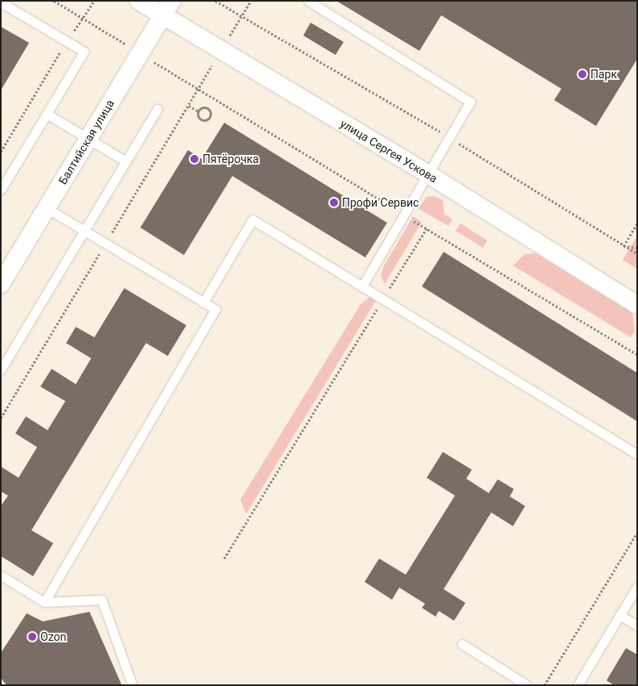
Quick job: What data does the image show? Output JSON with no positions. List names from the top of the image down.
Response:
{
  "streets": {
    "street": ["Балтийская улица", "улица Сергея Ускова"]
  },
  "crossings": [
    ["Балтийская улица", "улица Сергея Ускова"]
  ],
  "places": [
    "Парк",
    "Пятёрочка",
    "Профи Сервис",
    "Ozon"
  ]
}
